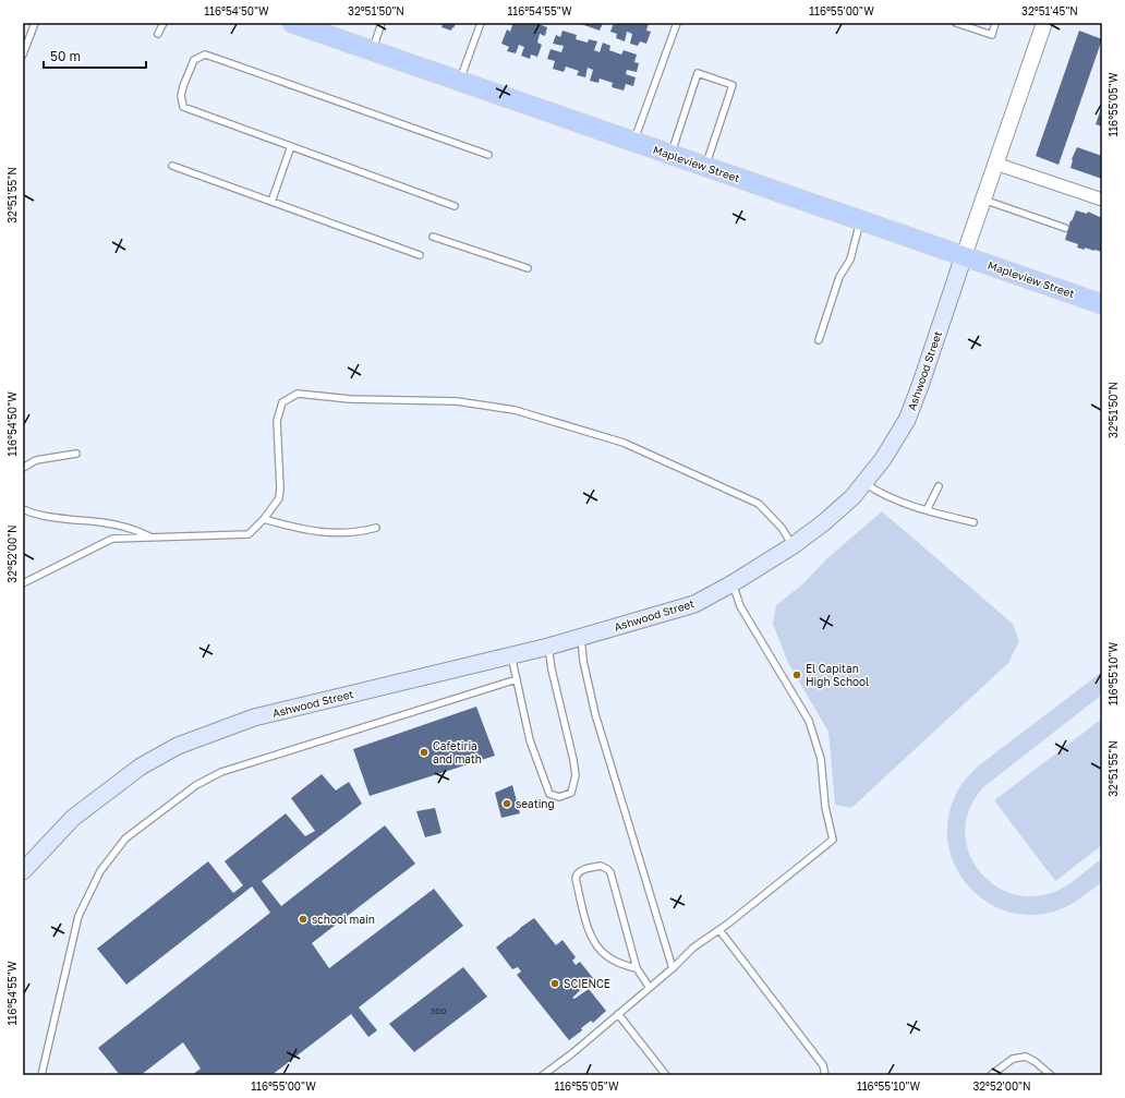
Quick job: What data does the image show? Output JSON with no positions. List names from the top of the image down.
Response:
{
  "streets": {
    "main road": ["Mapleview Street", "Ashwood Street"]
  },
  "crossings": [
    ["Mapleview Street", "Ashwood Street"]
  ],
  "places": [
    "El Capitan High School",
    "Cafetiria and math",
    "seating",
    "school main",
    "SCIENCE"
  ],
  "house_numbers": ["300"],
  "scale_bar": "50 m",
  "coordinates": [
    "116°54'50\"W",
    "32°51'50\"N",
    "116°54'55\"W",
    "116°55'00\"W",
    "32°51'45\"N",
    "116°55'05\"W",
    "32°51'55\"N",
    "32°52'00\"N",
    "116°55'10\"W"
  ]
}
